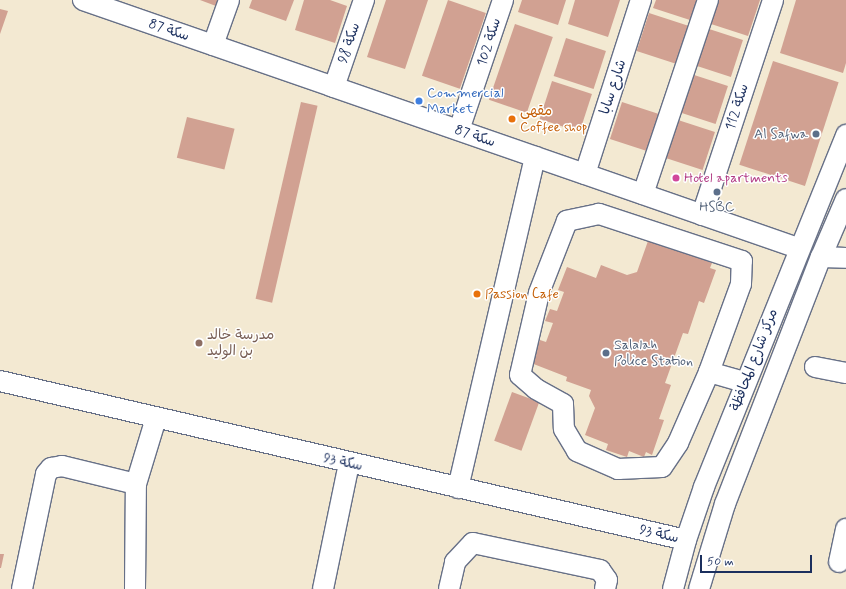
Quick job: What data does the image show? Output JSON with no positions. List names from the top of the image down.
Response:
{
  "streets": {
    "street": [
      "سكة 87",
      "سكة 102",
      "سكة 98",
      "شارع سابا",
      "سكة 112",
      "مركز شارع المحافظة",
      "سكة 93"
    ]
  },
  "crossings": [
    ["سكة 87", "سكة 102"],
    ["سكة 87", "سكة 98"],
    ["سكة 87", "شارع سابا"],
    ["سكة 87", "سكة 112"],
    ["سكة 87", "مركز شارع المحافظة"],
    ["مركز شارع المحافظة", "سكة 93"]
  ],
  "places": [
    "Commercial Market",
    "مقهى Coffee shop",
    "Al Safwa",
    "Hotel apartments",
    "HSBC",
    "Passion Cafe",
    "مدرسة خالد بن الوليد",
    "Salalah Police Station"
  ],
  "scale_bar": "50 m"
}
